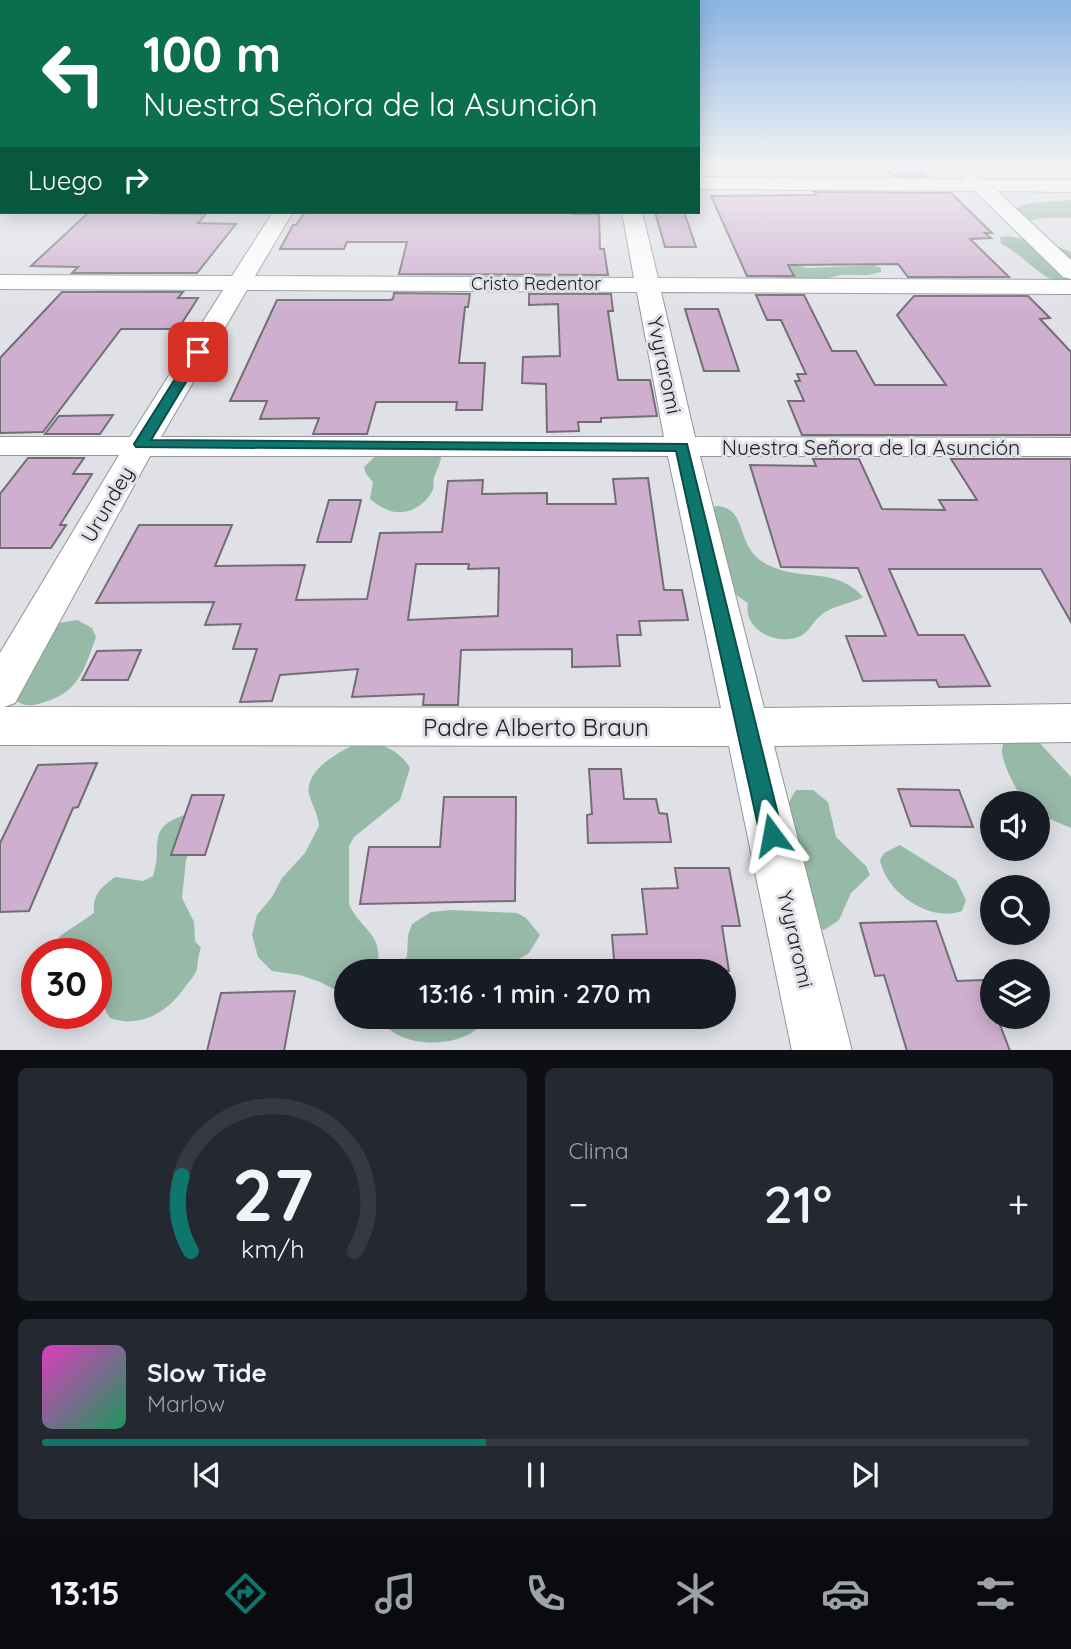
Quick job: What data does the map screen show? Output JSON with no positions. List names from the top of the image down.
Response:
{
  "streets": {
    "street": [
      "Cristo Redentor",
      "Yvyraromi",
      "Nuestra Señora de la Asunción",
      "Urundey",
      "Padre Alberto Braun"
    ]
  },
  "crossings": [
    ["Cristo Redentor", "Yvyraromi"],
    ["Cristo Redentor", "Urundey"],
    ["Yvyraromi", "Nuestra Señora de la Asunción"],
    ["Yvyraromi", "Padre Alberto Braun"],
    ["Nuestra Señora de la Asunción", "Urundey"]
  ],
  "page": {
    "turn": ["100 m", "Nuestra Señora de la Asunción"],
    "then": "Luego",
    "limit": "30",
    "trip": "13:16 · 1 min · 270 m",
    "tile": "Clima",
    "heat": ["−", "21°", "+"],
    "song": ["Slow Tide", "Marlow"],
    "tabs": "13:15",
    "gauge": ["27", "km/h"]
  }
}
